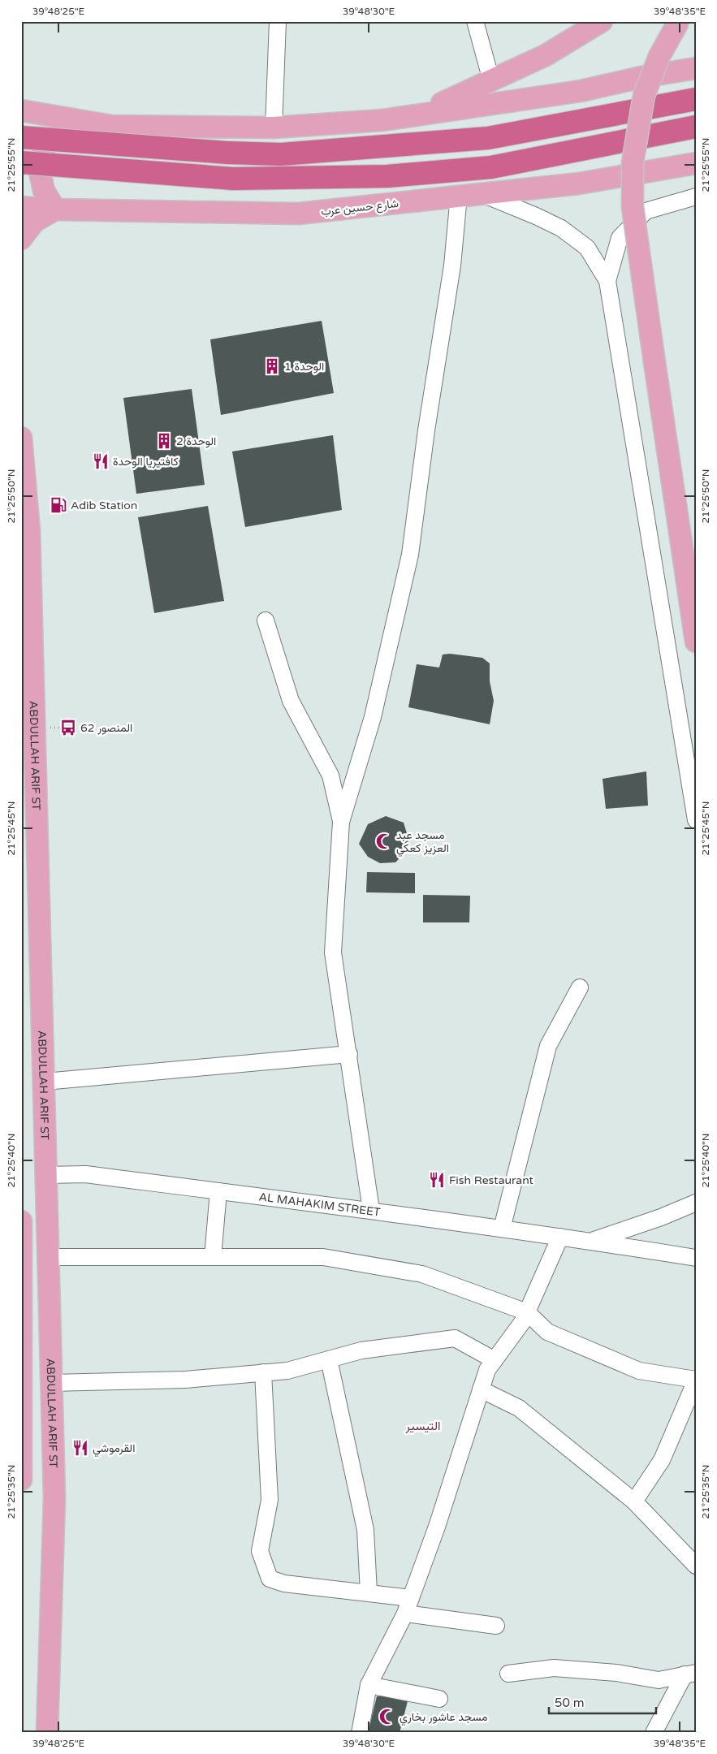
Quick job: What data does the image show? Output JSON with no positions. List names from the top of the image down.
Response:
{
  "streets": {
    "main road": ["شارع حسين عرب", "ABDULLAH ARIF ST"],
    "street": ["AL MAHAKIM STREET"]
  },
  "crossings": [
    ["ABDULLAH ARIF ST", "AL MAHAKIM STREET"]
  ],
  "districts": ["التيسير"],
  "places": {
    "building": ["الوحدة 1", "الوحدة 2"],
    "restaurant": ["كافتيريا الوحدة", "Fish Restaurant", "القرموشي"],
    "fuel station": ["Adib Station"],
    "bus stop": ["المنصور 62"],
    "mosque": ["مسجد عبد العزيز كعكي", "مسجد عاشور بخاري"]
  },
  "scale_bar": "50 m",
  "coordinates": [
    "39°48'25\"E",
    "39°48'30\"E",
    "39°48'35\"E",
    "21°25'55\"N",
    "21°25'50\"N",
    "21°25'45\"N",
    "21°25'40\"N",
    "21°25'35\"N"
  ]
}
